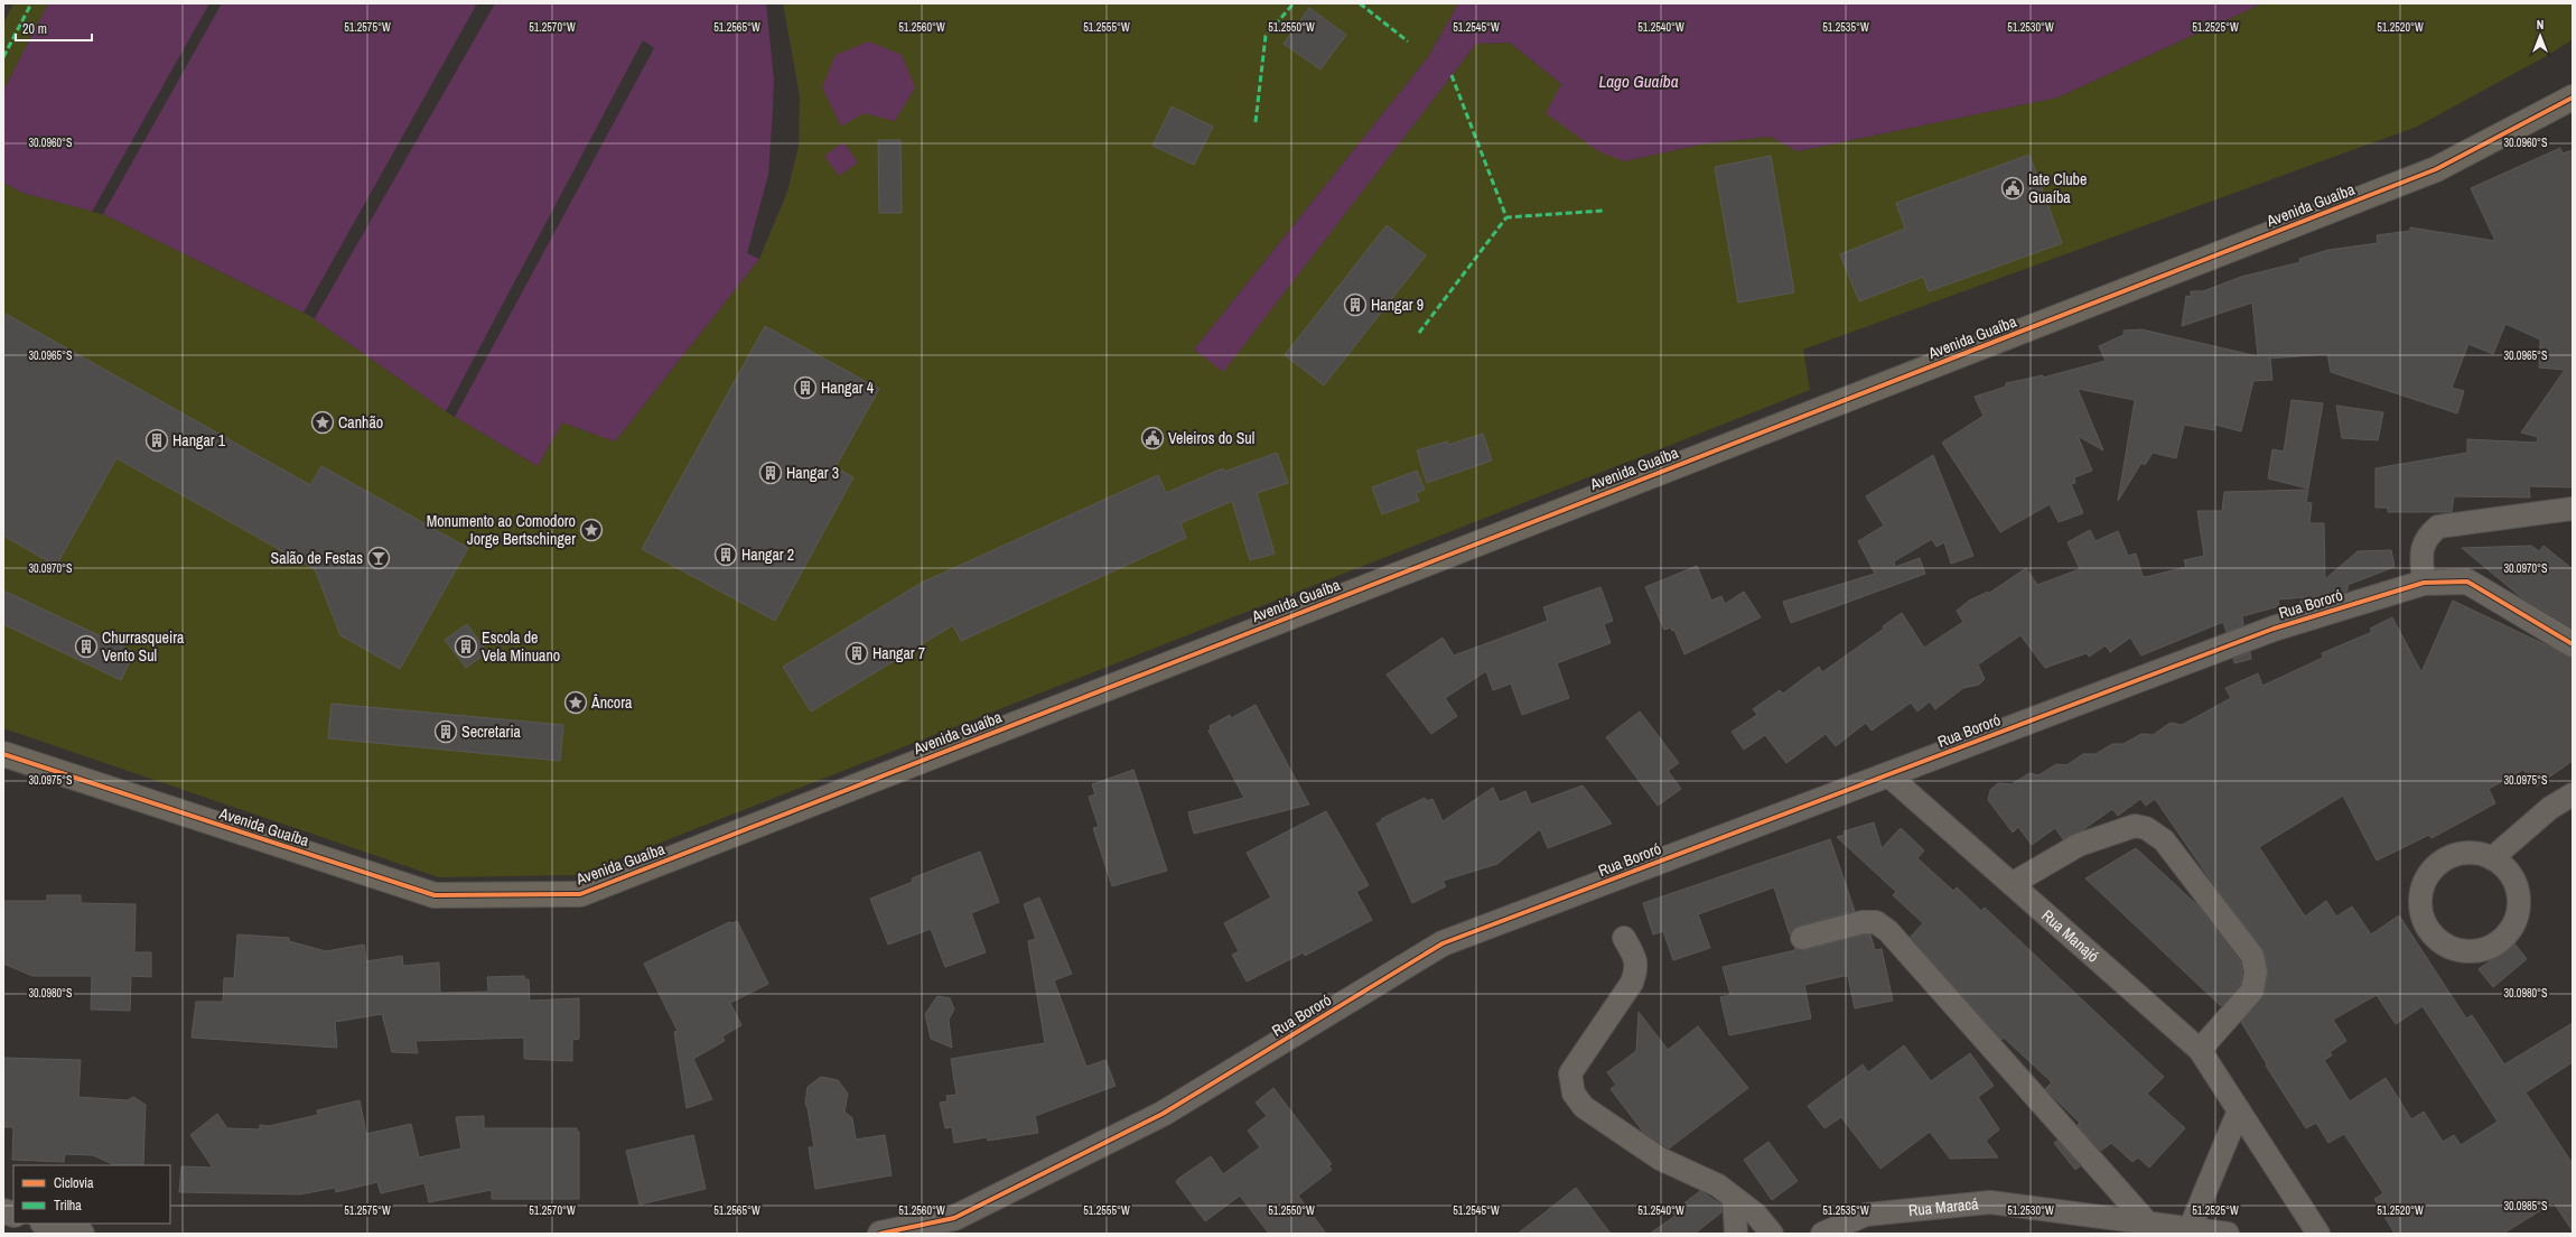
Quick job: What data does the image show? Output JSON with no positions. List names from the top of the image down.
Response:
{
  "streets": {
    "main road": ["Avenida Guaíba"],
    "street": ["Rua Bororó", "Rua Manajó", "Rua Maracá"]
  },
  "crossings": [
    ["Rua Bororó", "Rua Manajó"]
  ],
  "water": ["Lago Guaíba"],
  "places": {
    "public building": ["Iate Clube Guaíba", "Veleiros do Sul"],
    "building": [
      "Hangar 9",
      "Hangar 4",
      "Hangar 1",
      "Hangar 3",
      "Hangar 2",
      "Churrasqueira Vento Sul",
      "Escola de Vela Minuano",
      "Hangar 7",
      "Secretaria"
    ],
    "place": ["Canhão", "Monumento ao Comodoro Jorge Bertschinger", "Âncora"],
    "bar": ["Salão de Festas"]
  },
  "legend": ["Ciclovia", "Trilha"],
  "scale_bar": "20 m",
  "north": "top",
  "coordinates": [
    "51.2575°W",
    "51.2570°W",
    "51.2565°W",
    "51.2560°W",
    "51.2555°W",
    "51.2550°W",
    "51.2545°W",
    "51.2540°W",
    "51.2535°W",
    "51.2530°W",
    "51.2525°W",
    "51.2520°W",
    "30.0960°S",
    "30.0965°S",
    "30.0970°S",
    "30.0975°S",
    "30.0980°S",
    "30.0985°S"
  ]
}
